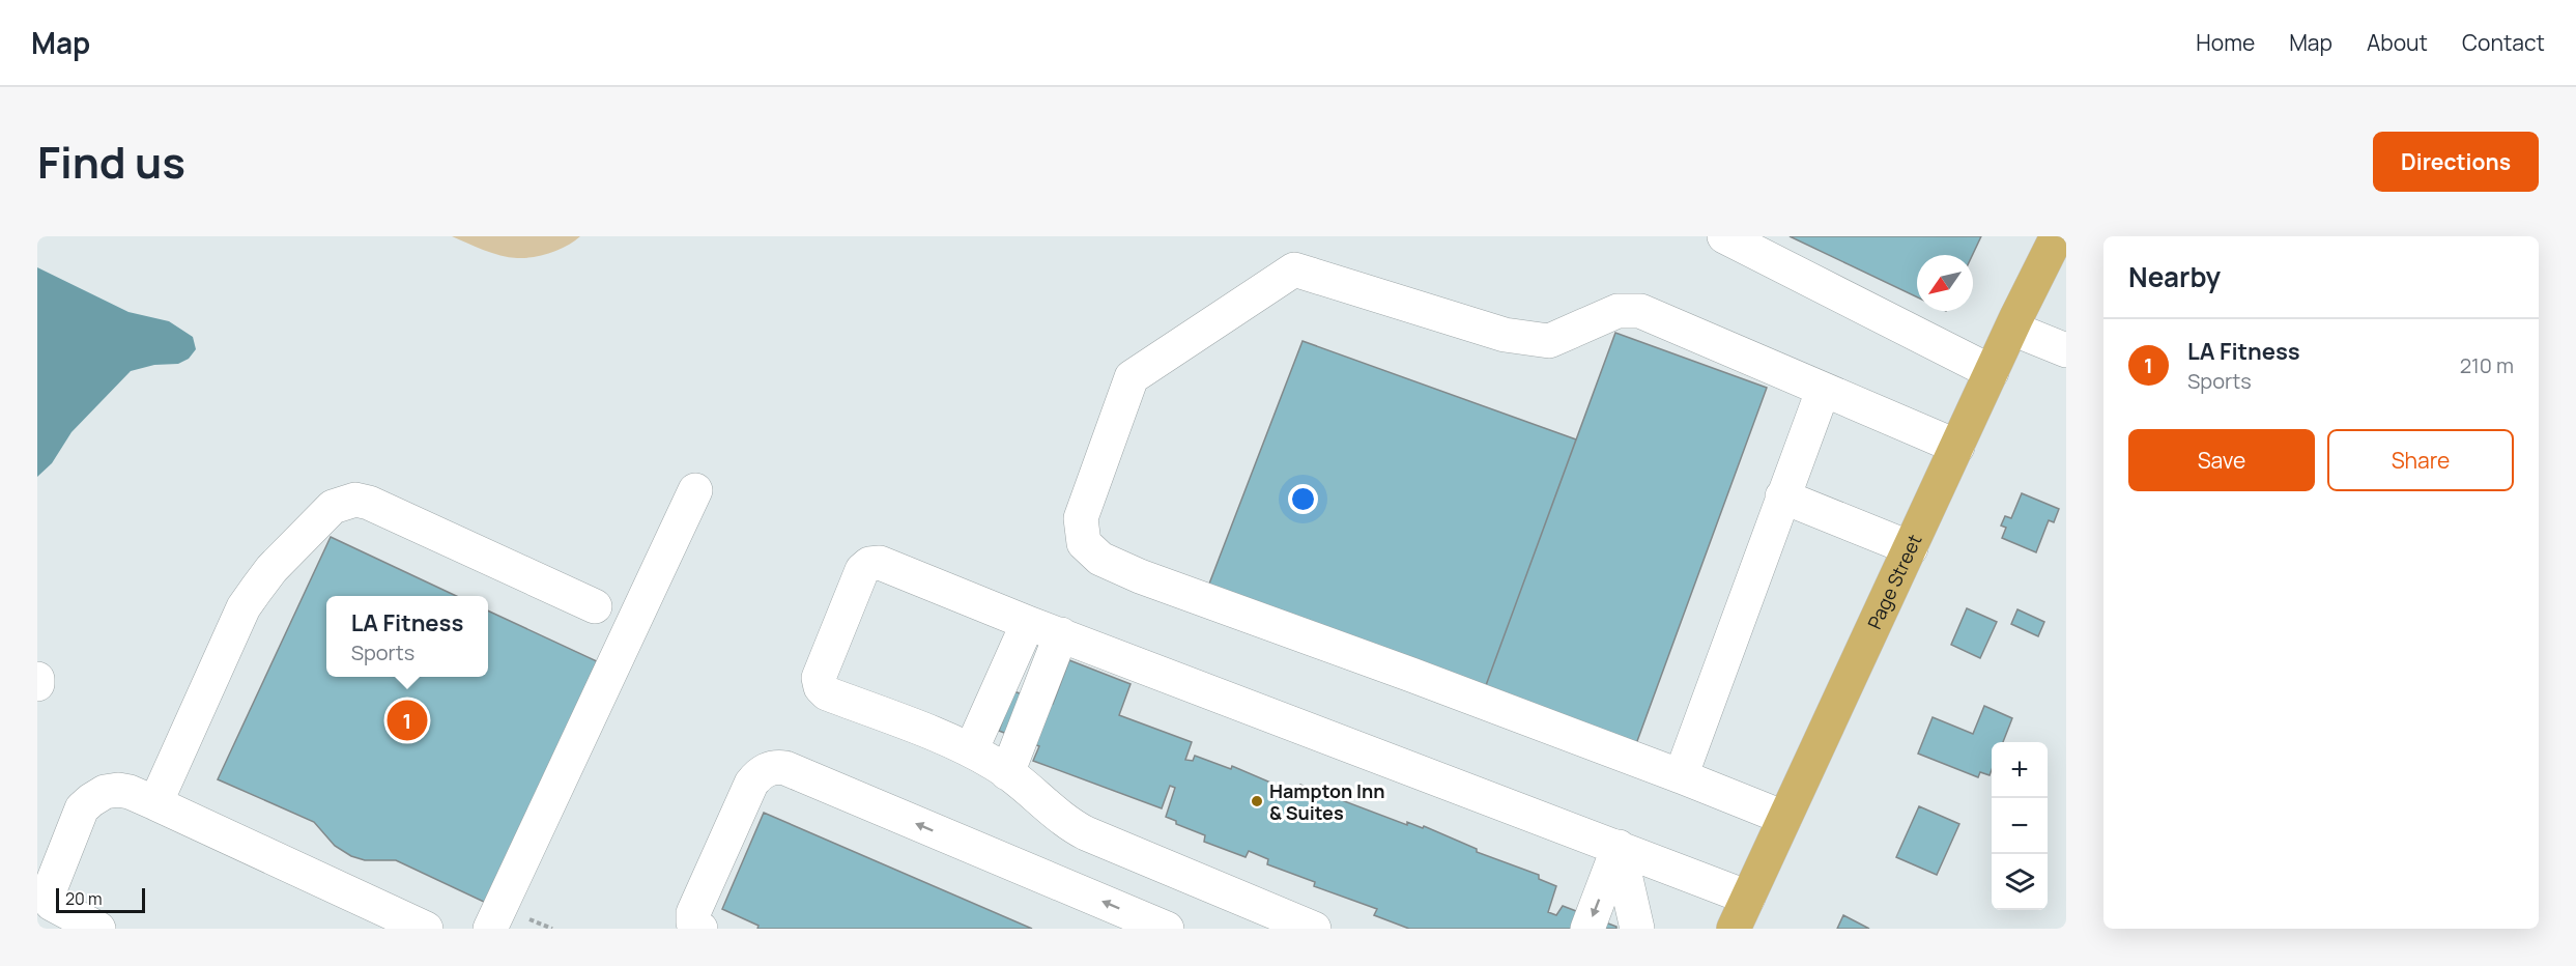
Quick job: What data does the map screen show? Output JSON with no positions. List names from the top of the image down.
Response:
{
  "streets": {
    "main road": ["Page Street"]
  },
  "places": ["Hampton Inn & Suites"],
  "scale_bar": "20 m",
  "north": "bottom left",
  "page": {
    "header": "Map",
    "nav": [
      "Home",
      "Map",
      "About",
      "Contact"
    ],
    "title": "Find us",
    "buttons": [
      "Directions",
      ["Save", "Share"]
    ],
    "heading": "Nearby",
    "list": [
      {
        "mark": "1",
        "name": "LA Fitness",
        "note": "Sports",
        "value": "210 m"
      }
    ],
    "popup": ["LA Fitness", "Sports"],
    "pins": "1",
    "map_buttons": ["+", "−"],
    "scale": "20 m"
  }
}
